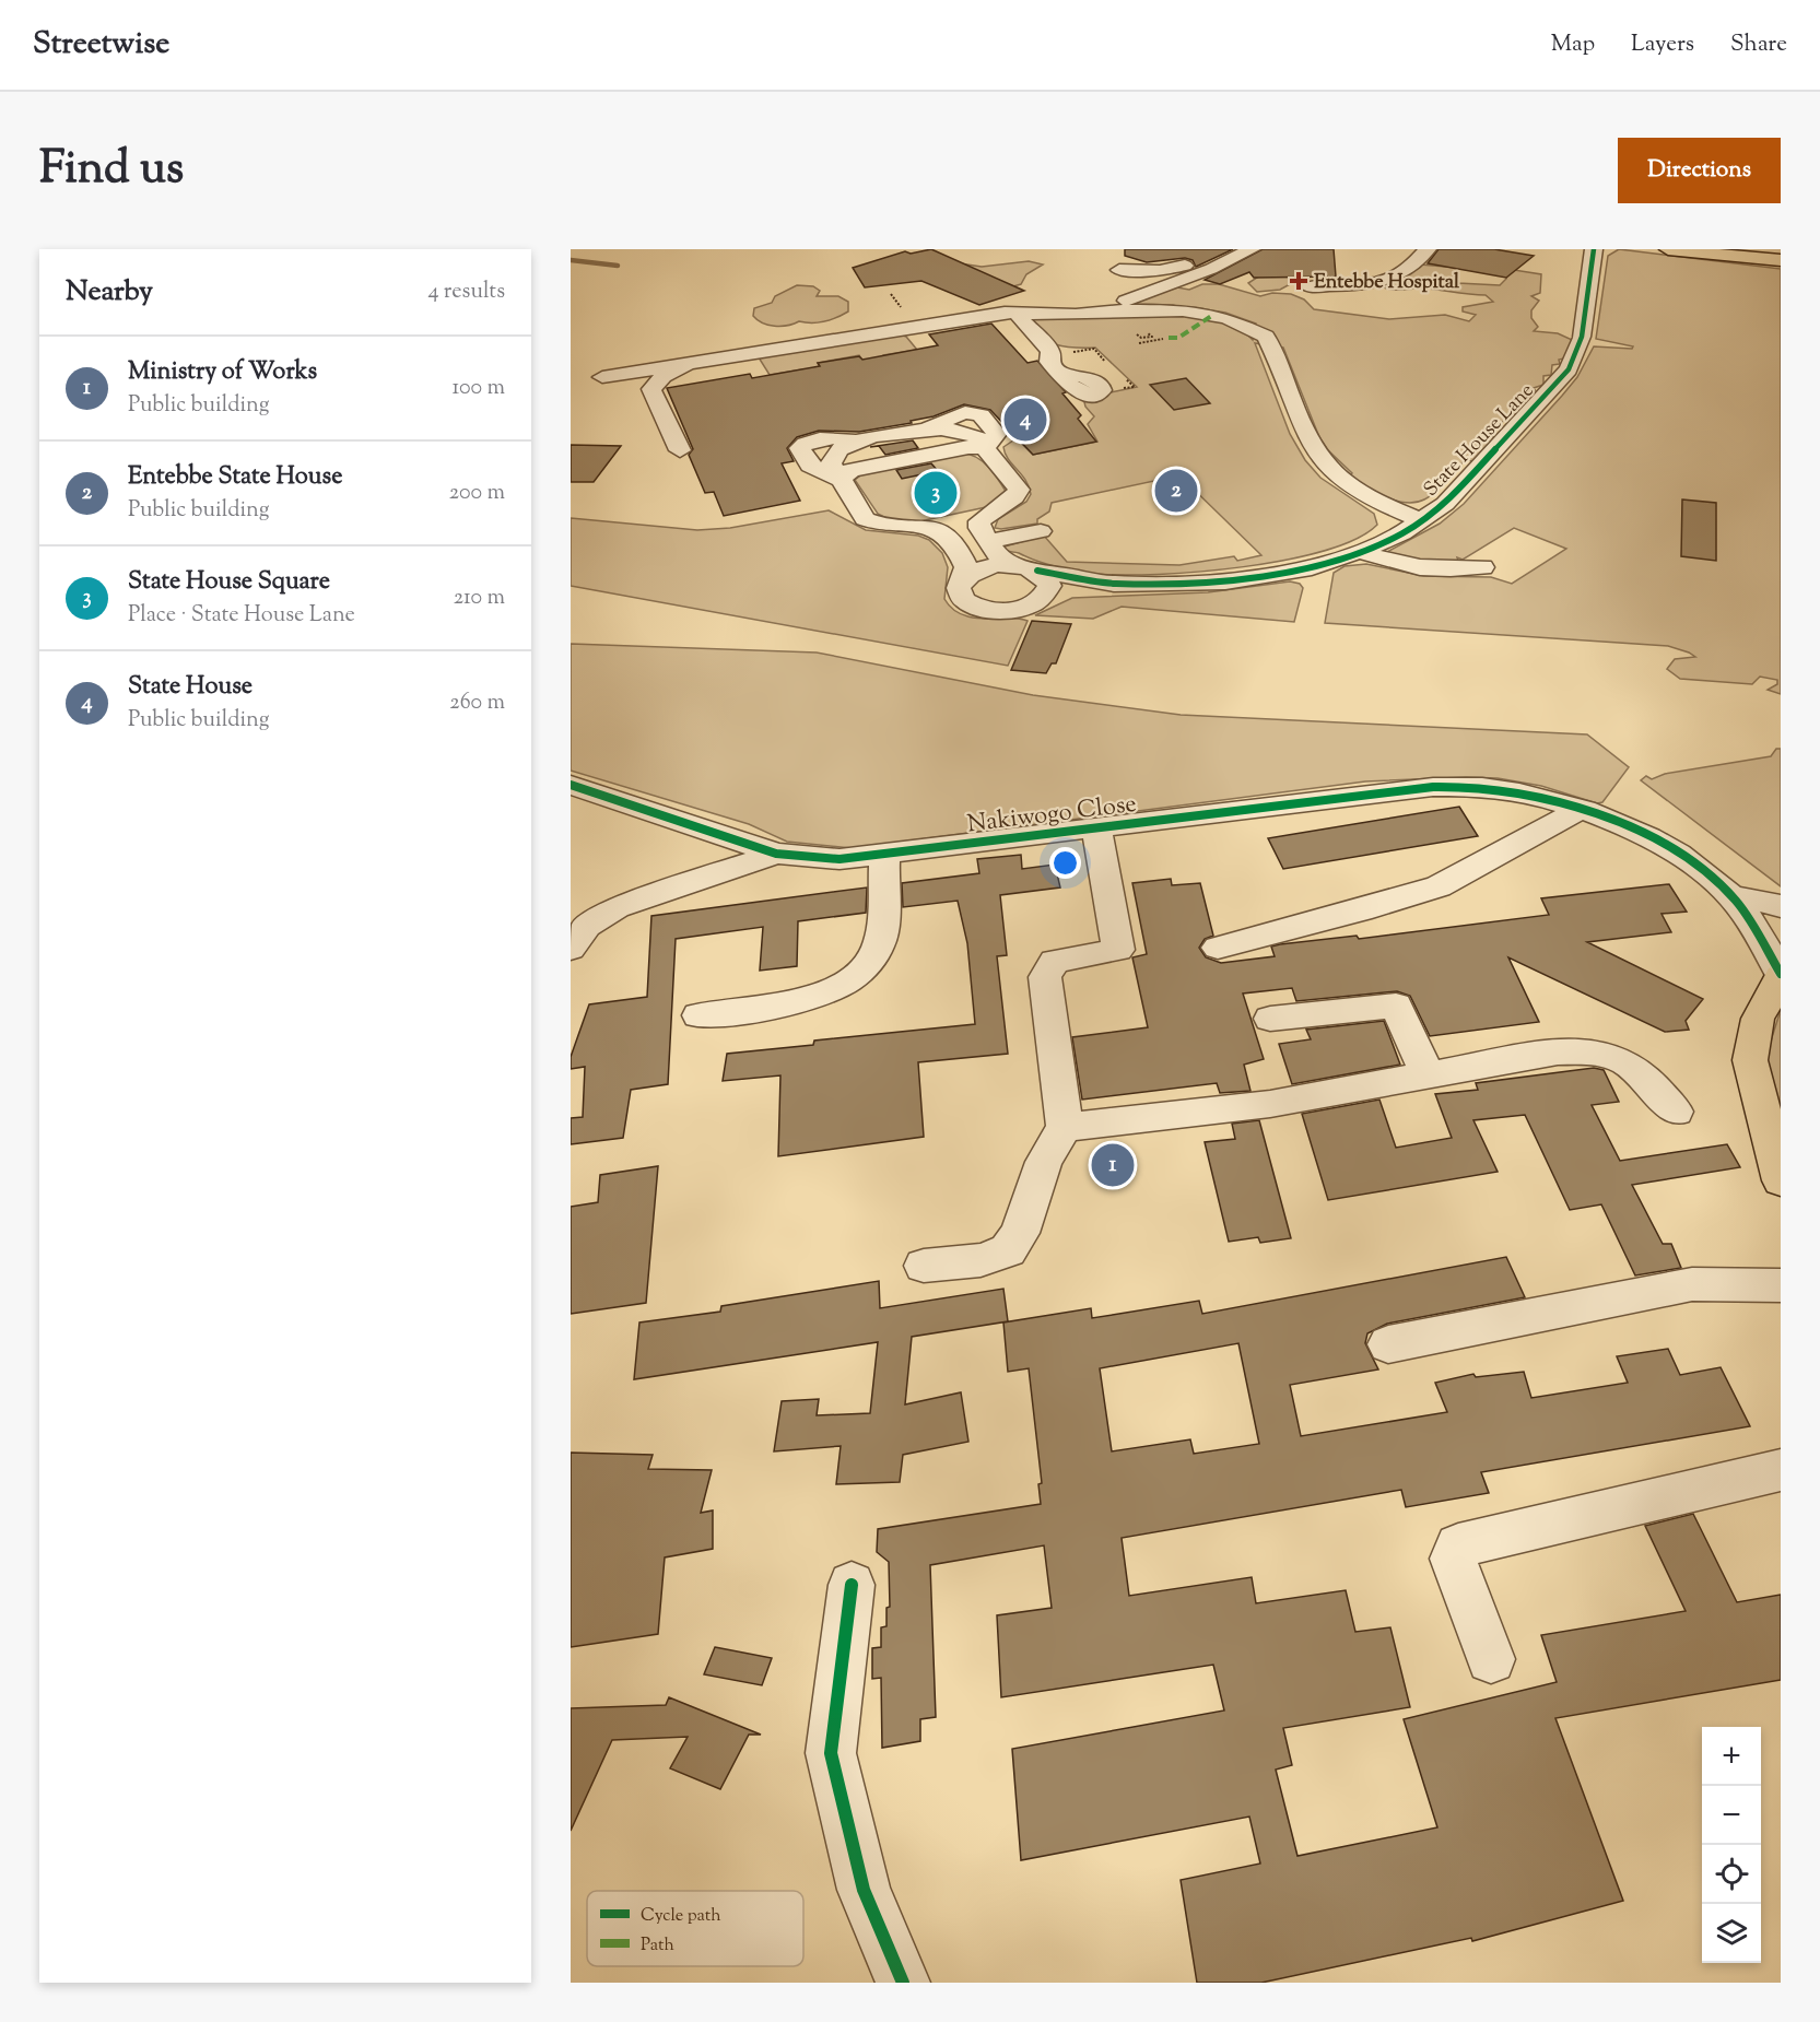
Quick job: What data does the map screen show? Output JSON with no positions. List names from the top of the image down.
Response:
{
  "streets": {
    "street": ["State House Lane", "Nakiwogo Close"]
  },
  "places": {
    "health": ["Entebbe Hospital"]
  },
  "legend": ["Cycle path", "Path"],
  "page": {
    "header": "Streetwise",
    "nav": ["Map", "Layers", "Share"],
    "title": "Find us",
    "buttons": "Directions",
    "heading": ["Nearby", "4 results"],
    "list": [
      {
        "mark": "1",
        "name": "Ministry of Works",
        "note": "Public building",
        "value": "100 m"
      },
      {
        "mark": "2",
        "name": "Entebbe State House",
        "note": "Public building",
        "value": "200 m"
      },
      {
        "mark": "3",
        "name": "State House Square",
        "note": "Place · State House Lane",
        "value": "210 m"
      },
      {
        "mark": "4",
        "name": "State House",
        "note": "Public building",
        "value": "260 m"
      }
    ],
    "pins": [
      "4",
      "2",
      "3",
      "1"
    ],
    "map_buttons": ["+", "−"]
  }
}
